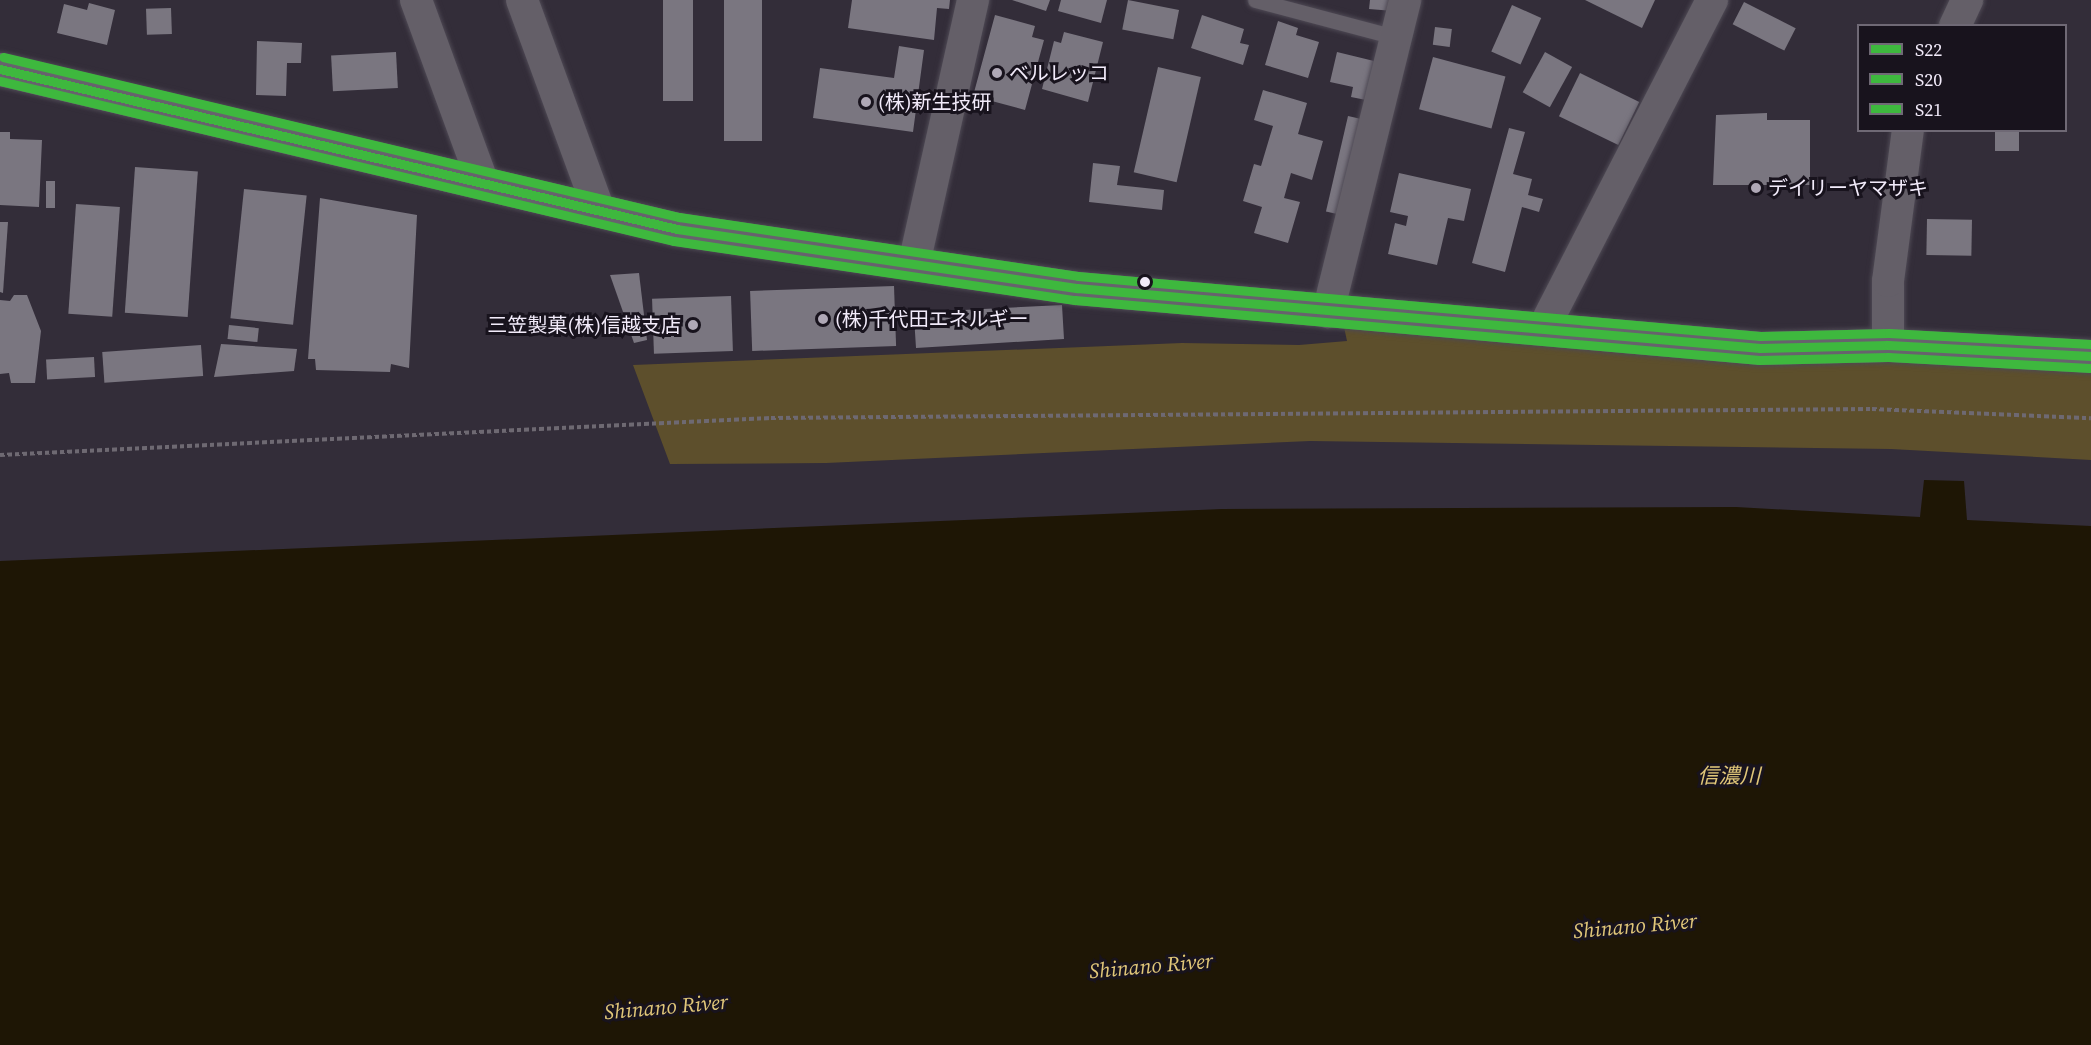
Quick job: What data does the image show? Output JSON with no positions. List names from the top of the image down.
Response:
{
  "water": ["信濃川", "Shinano River"],
  "places": [
    "ベルレッコ",
    "(株)新生技研",
    "デイリーヤマザキ",
    "(株)千代田エネルギー",
    "三笠製菓(株)信越支店"
  ],
  "lines": ["transit line S21", "transit line S22", "transit line S20"],
  "legend": ["S22", "S20", "S21"]
}
